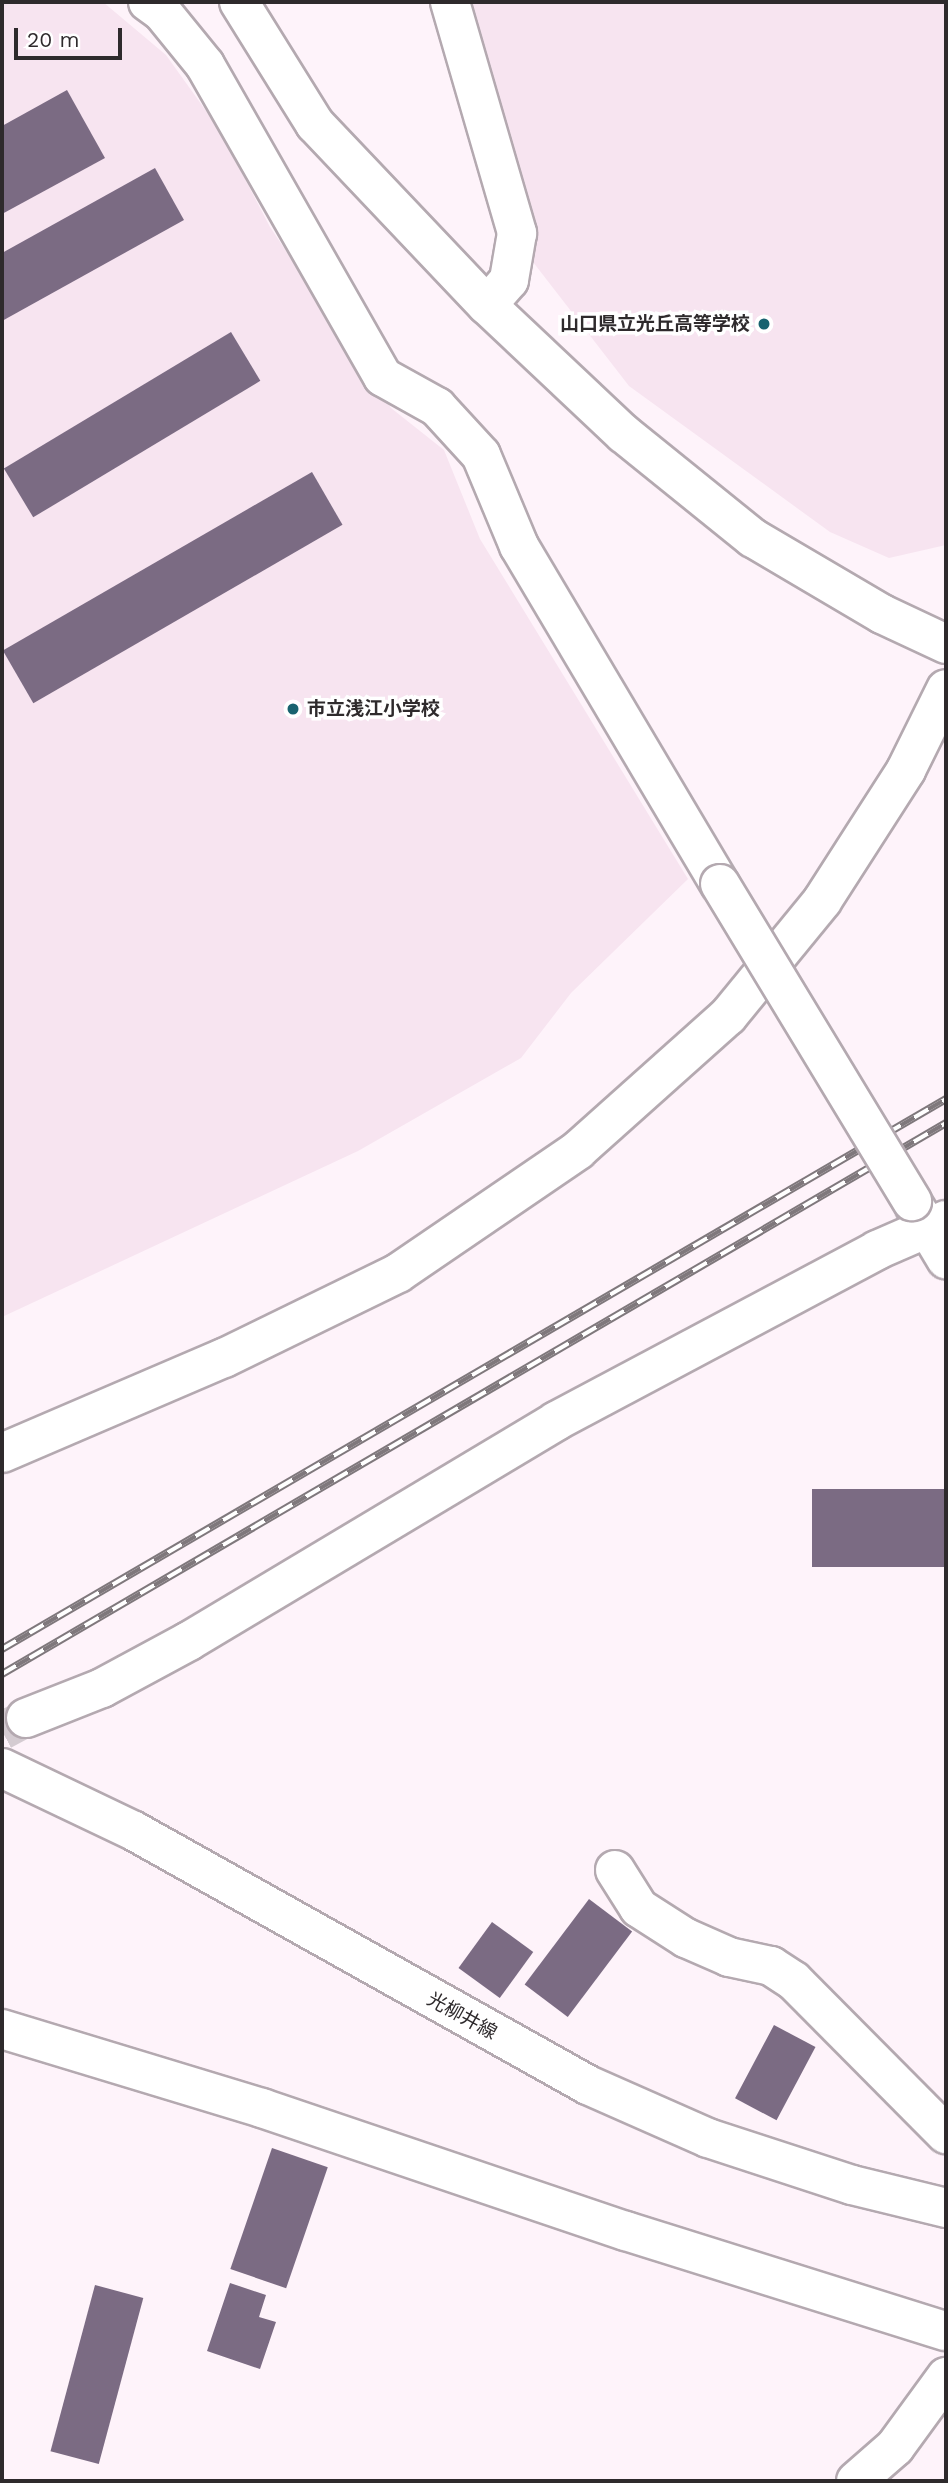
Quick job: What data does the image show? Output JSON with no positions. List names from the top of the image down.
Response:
{
  "streets": {
    "street": ["光柳井線"]
  },
  "places": ["山口県立光丘高等学校", "市立浅江小学校"],
  "scale_bar": "20 m"
}
